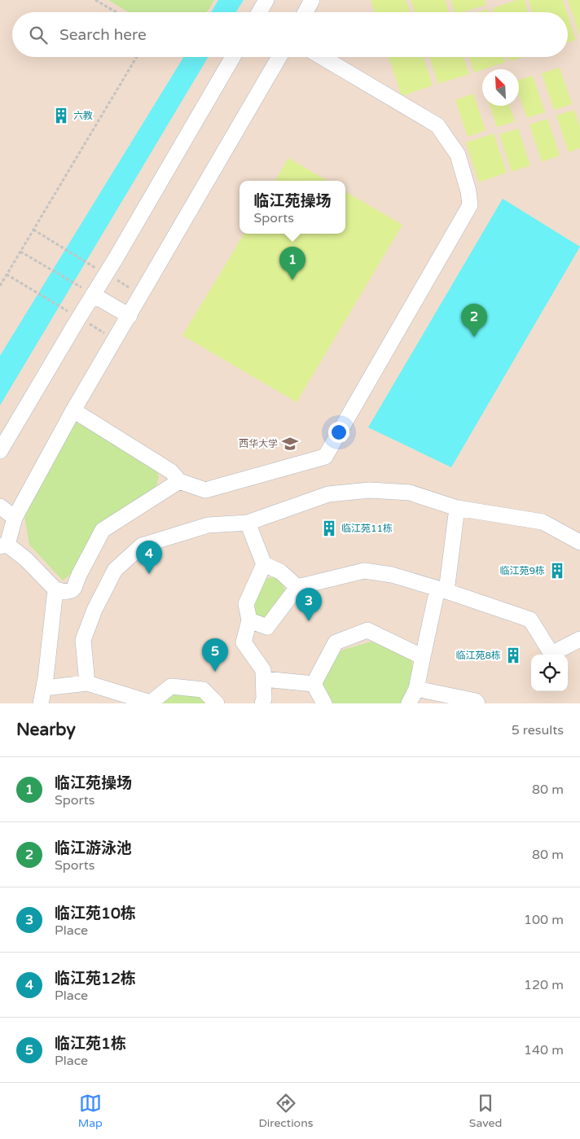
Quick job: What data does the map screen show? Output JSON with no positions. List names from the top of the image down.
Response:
{
  "places": {
    "building": [
      "六教",
      "临江苑11栋",
      "临江苑9栋",
      "临江苑8栋"
    ],
    "school or university": ["西华大学"]
  },
  "north": "top left",
  "page": {
    "search": "Search here",
    "popup": ["临江苑操场", "Sports"],
    "pins": [
      "1",
      "2",
      "4",
      "3",
      "5"
    ],
    "heading": ["Nearby", "5 results"],
    "list": [
      {
        "mark": "1",
        "name": "临江苑操场",
        "note": "Sports",
        "value": "80 m"
      },
      {
        "mark": "2",
        "name": "临江游泳池",
        "note": "Sports",
        "value": "80 m"
      },
      {
        "mark": "3",
        "name": "临江苑10栋",
        "note": "Place",
        "value": "100 m"
      },
      {
        "mark": "4",
        "name": "临江苑12栋",
        "note": "Place",
        "value": "120 m"
      },
      {
        "mark": "5",
        "name": "临江苑1栋",
        "note": "Place",
        "value": "140 m"
      }
    ],
    "nav": ["Map", "Directions", "Saved"]
  }
}
